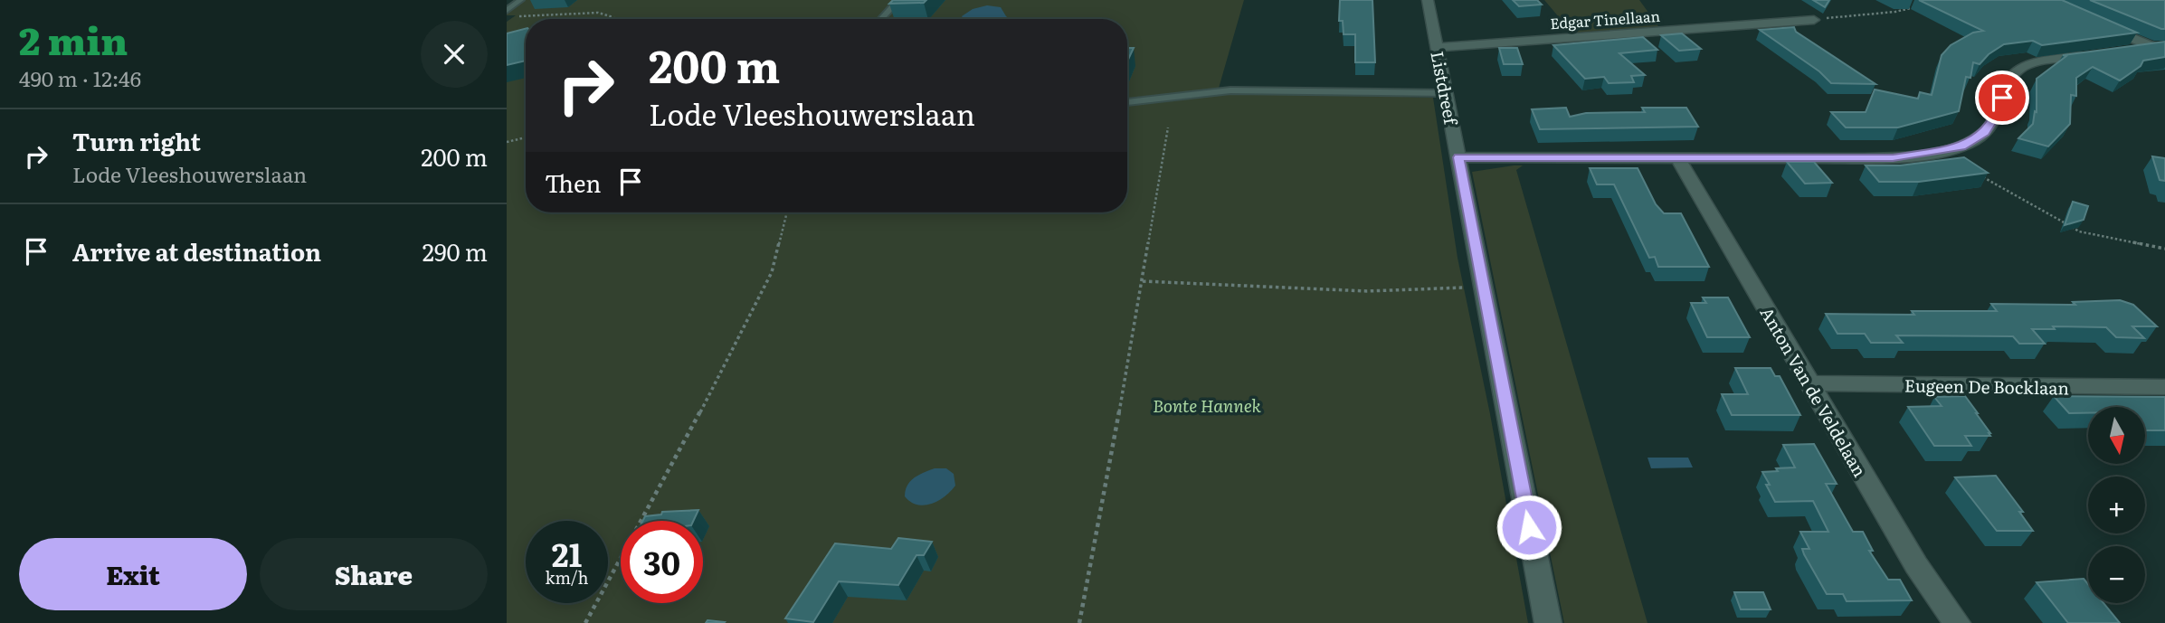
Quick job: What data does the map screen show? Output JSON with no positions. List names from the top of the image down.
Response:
{
  "streets": {
    "street": [
      "Edgar Tinellaan",
      "Listdreef",
      "Eugeen De Bocklaan",
      "Anton Van de Veldelaan"
    ]
  },
  "crossings": [
    ["Edgar Tinellaan", "Listdreef"],
    ["Eugeen De Bocklaan", "Anton Van de Veldelaan"]
  ],
  "parks": ["Bonte Hannek"],
  "north": "bottom",
  "page": {
    "heading": ["2 min", "490 m · 12:46"],
    "turn": ["200 m", "Lode Vleeshouwerslaan"],
    "list": [
      {
        "name": "Turn right",
        "note": "Lode Vleeshouwerslaan",
        "value": "200 m"
      },
      {
        "name": "Arrive at destination",
        "value": "290 m"
      }
    ],
    "then": "Then",
    "map_buttons": ["+", "−"],
    "speed": "21 km/h",
    "limit": "30",
    "buttons": ["Exit", "Share"]
  }
}
